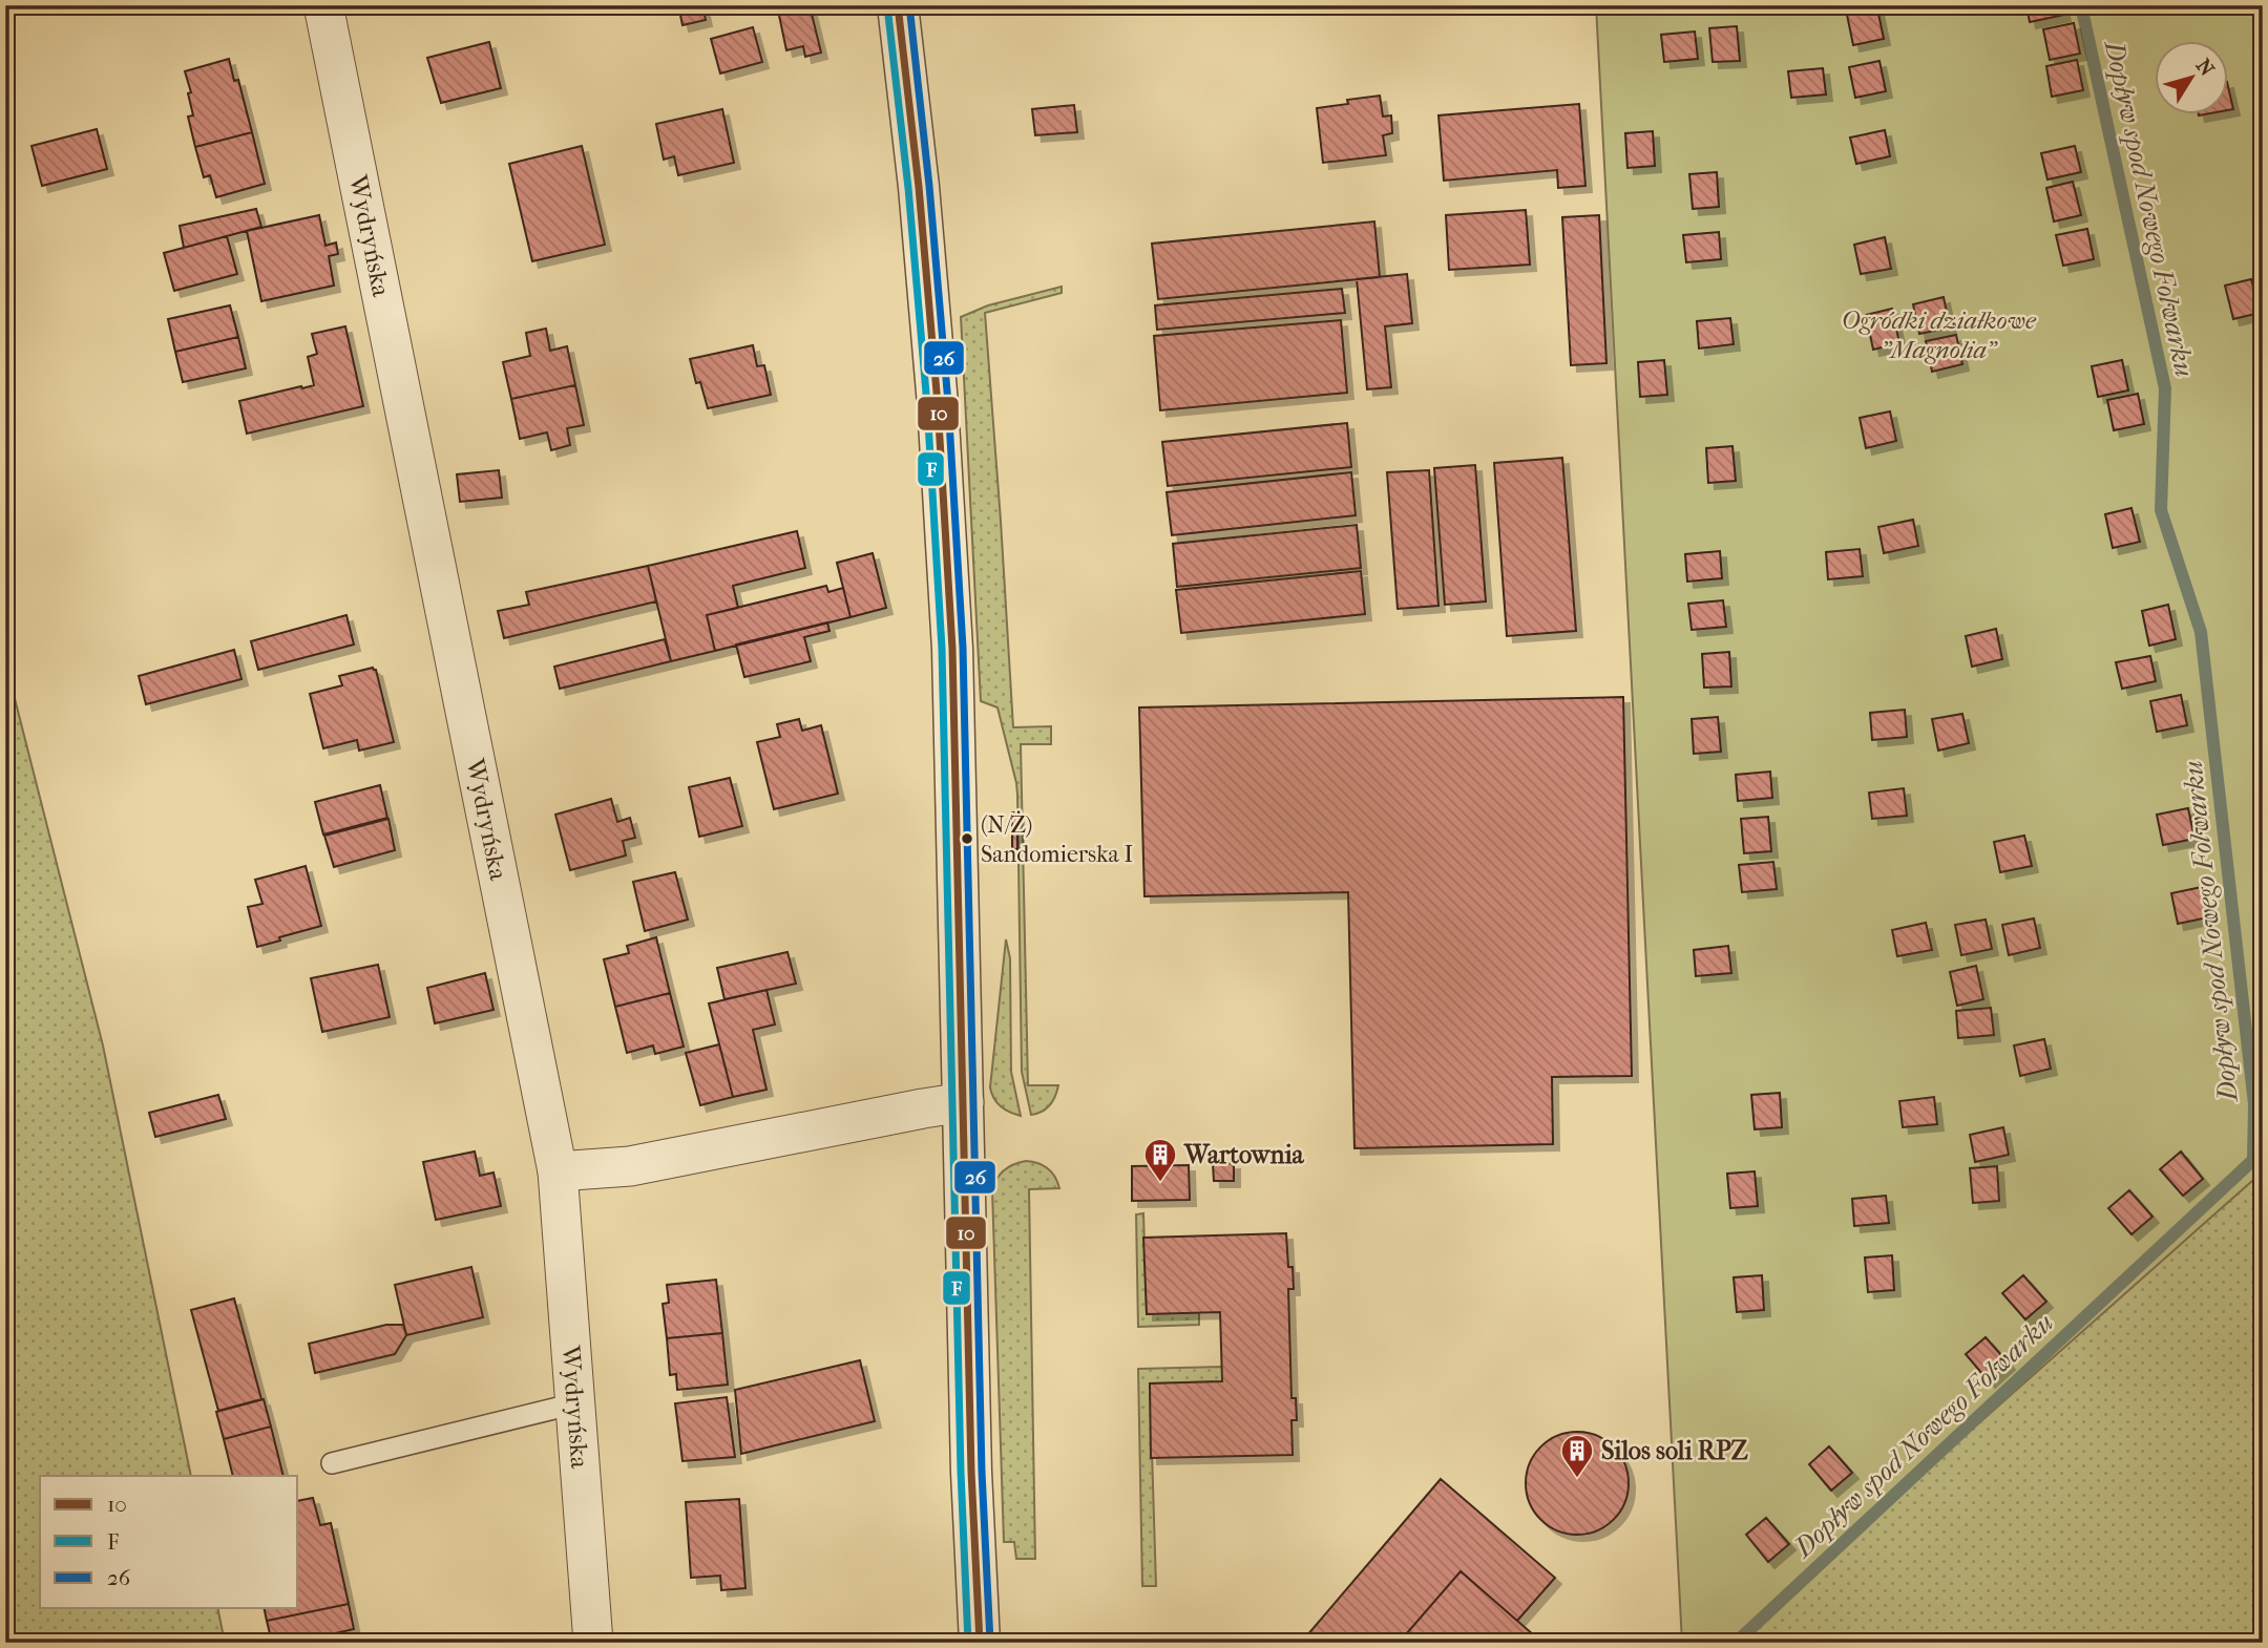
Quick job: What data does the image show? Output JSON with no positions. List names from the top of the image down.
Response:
{
  "streets": {
    "street": ["Wydryńska"]
  },
  "water": ["Dopływ spod Nowego Folwarku"],
  "parks": ["Ogródki działkowe \"Magnolia\""],
  "places": {
    "other": ["(N/Ż) Sandomierska I"],
    "building": ["Wartownia", "Silos soli RPZ"]
  },
  "lines": ["transit line 10", "transit line 26", "transit line F"],
  "legend": ["10", "F", "26"],
  "north": "top right"
}
